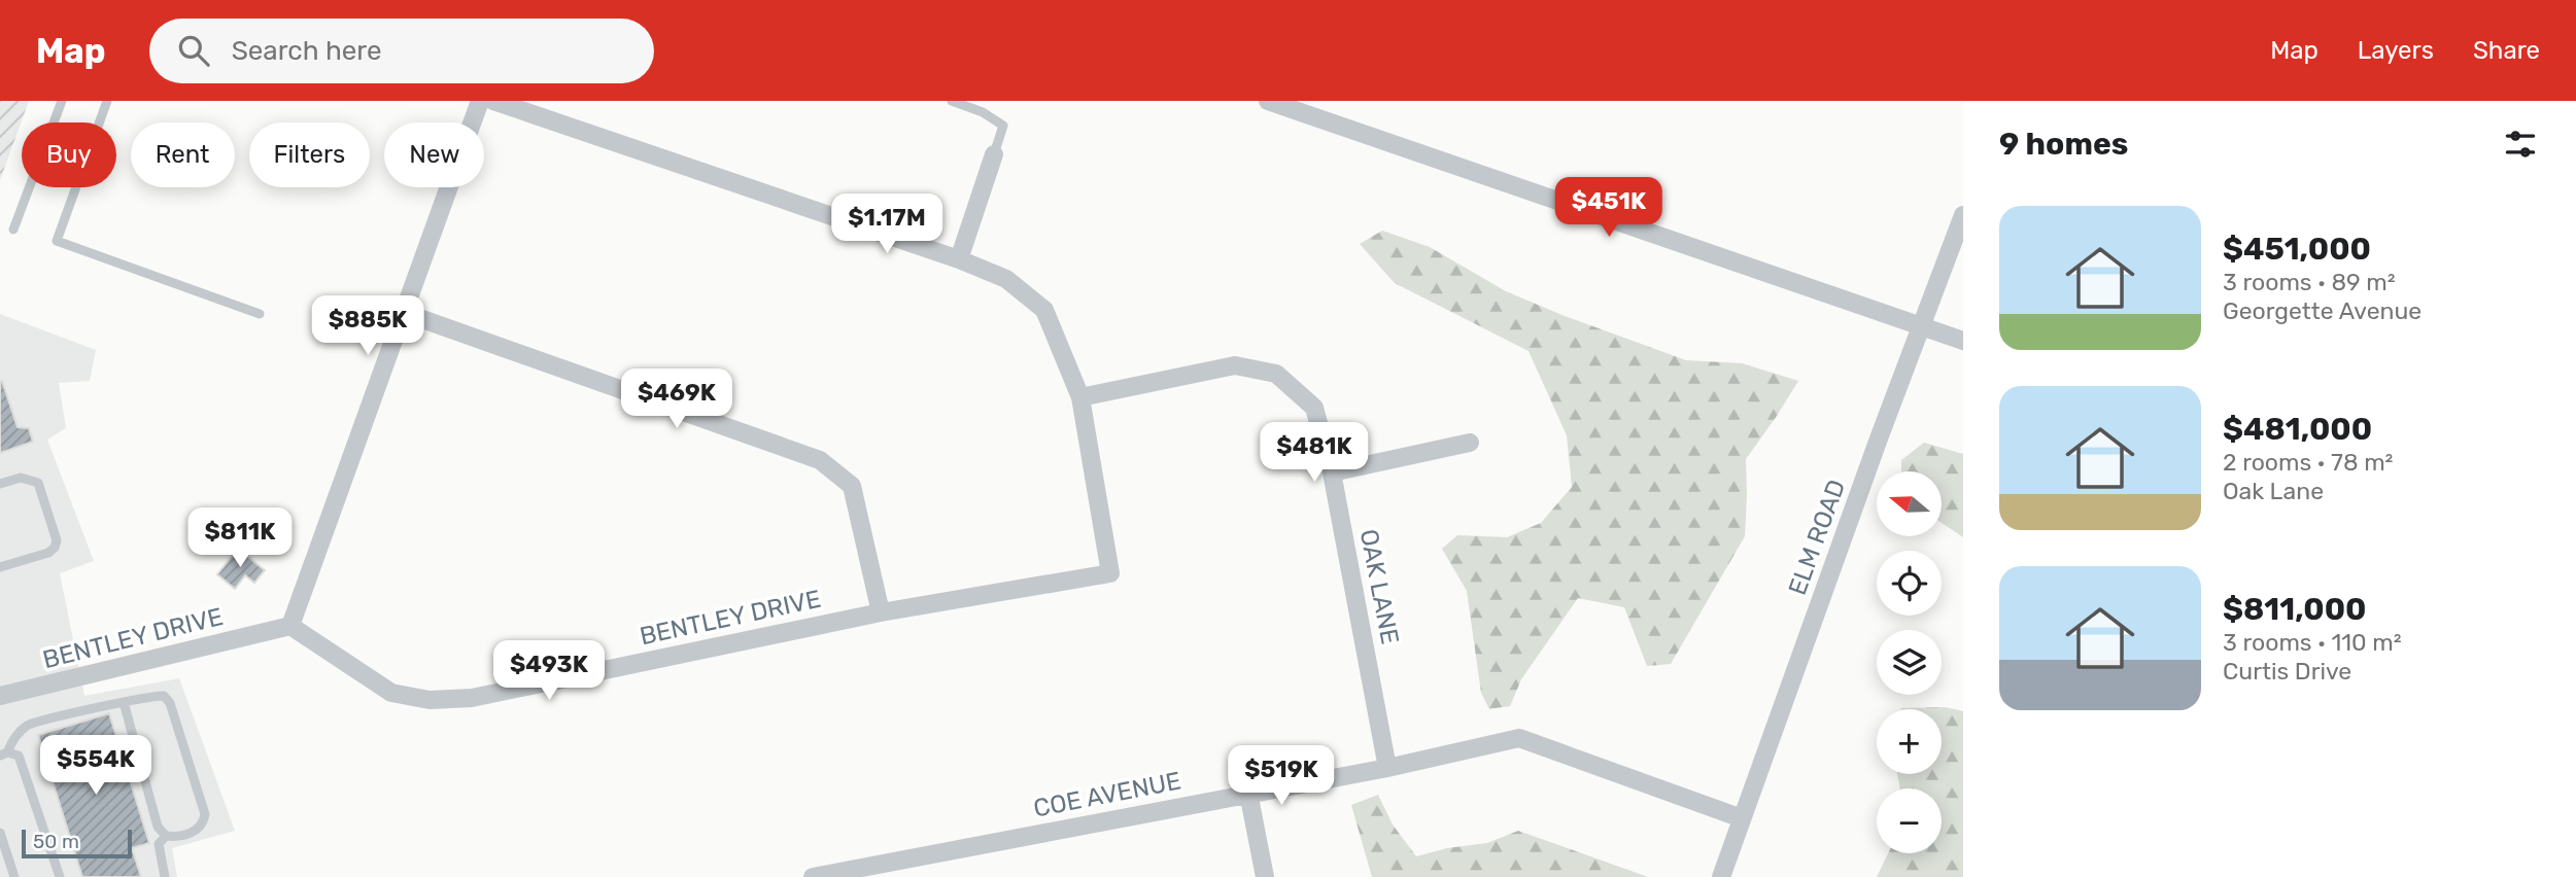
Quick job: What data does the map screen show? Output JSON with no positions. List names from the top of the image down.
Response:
{
  "streets": {
    "street": [
      "ELM ROAD",
      "OAK LANE",
      "BENTLEY DRIVE",
      "COE AVENUE"
    ]
  },
  "crossings": [
    ["ELM ROAD", "COE AVENUE"],
    ["OAK LANE", "BENTLEY DRIVE"],
    ["OAK LANE", "COE AVENUE"]
  ],
  "scale_bar": "50 m",
  "north": "left",
  "page": {
    "header": "Map",
    "search": "Search here",
    "nav": ["Map", "Layers", "Share"],
    "heading": "9 homes",
    "chip": [
      "Buy",
      "Rent",
      "Filters",
      "New"
    ],
    "price": [
      "$451K",
      "$1.17M",
      "$885K",
      "$469K",
      "$481K",
      "$811K",
      "$493K",
      "$554K",
      "$519K"
    ],
    "list": [
      {
        "name": "$451,000",
        "note": "3 rooms · 89 m² · Georgette Avenue"
      },
      {
        "name": "$481,000",
        "note": "2 rooms · 78 m² · Oak Lane"
      },
      {
        "name": "$811,000",
        "note": "3 rooms · 110 m² · Curtis Drive"
      }
    ],
    "map_buttons": ["+", "−"],
    "scale": "50 m"
  }
}
